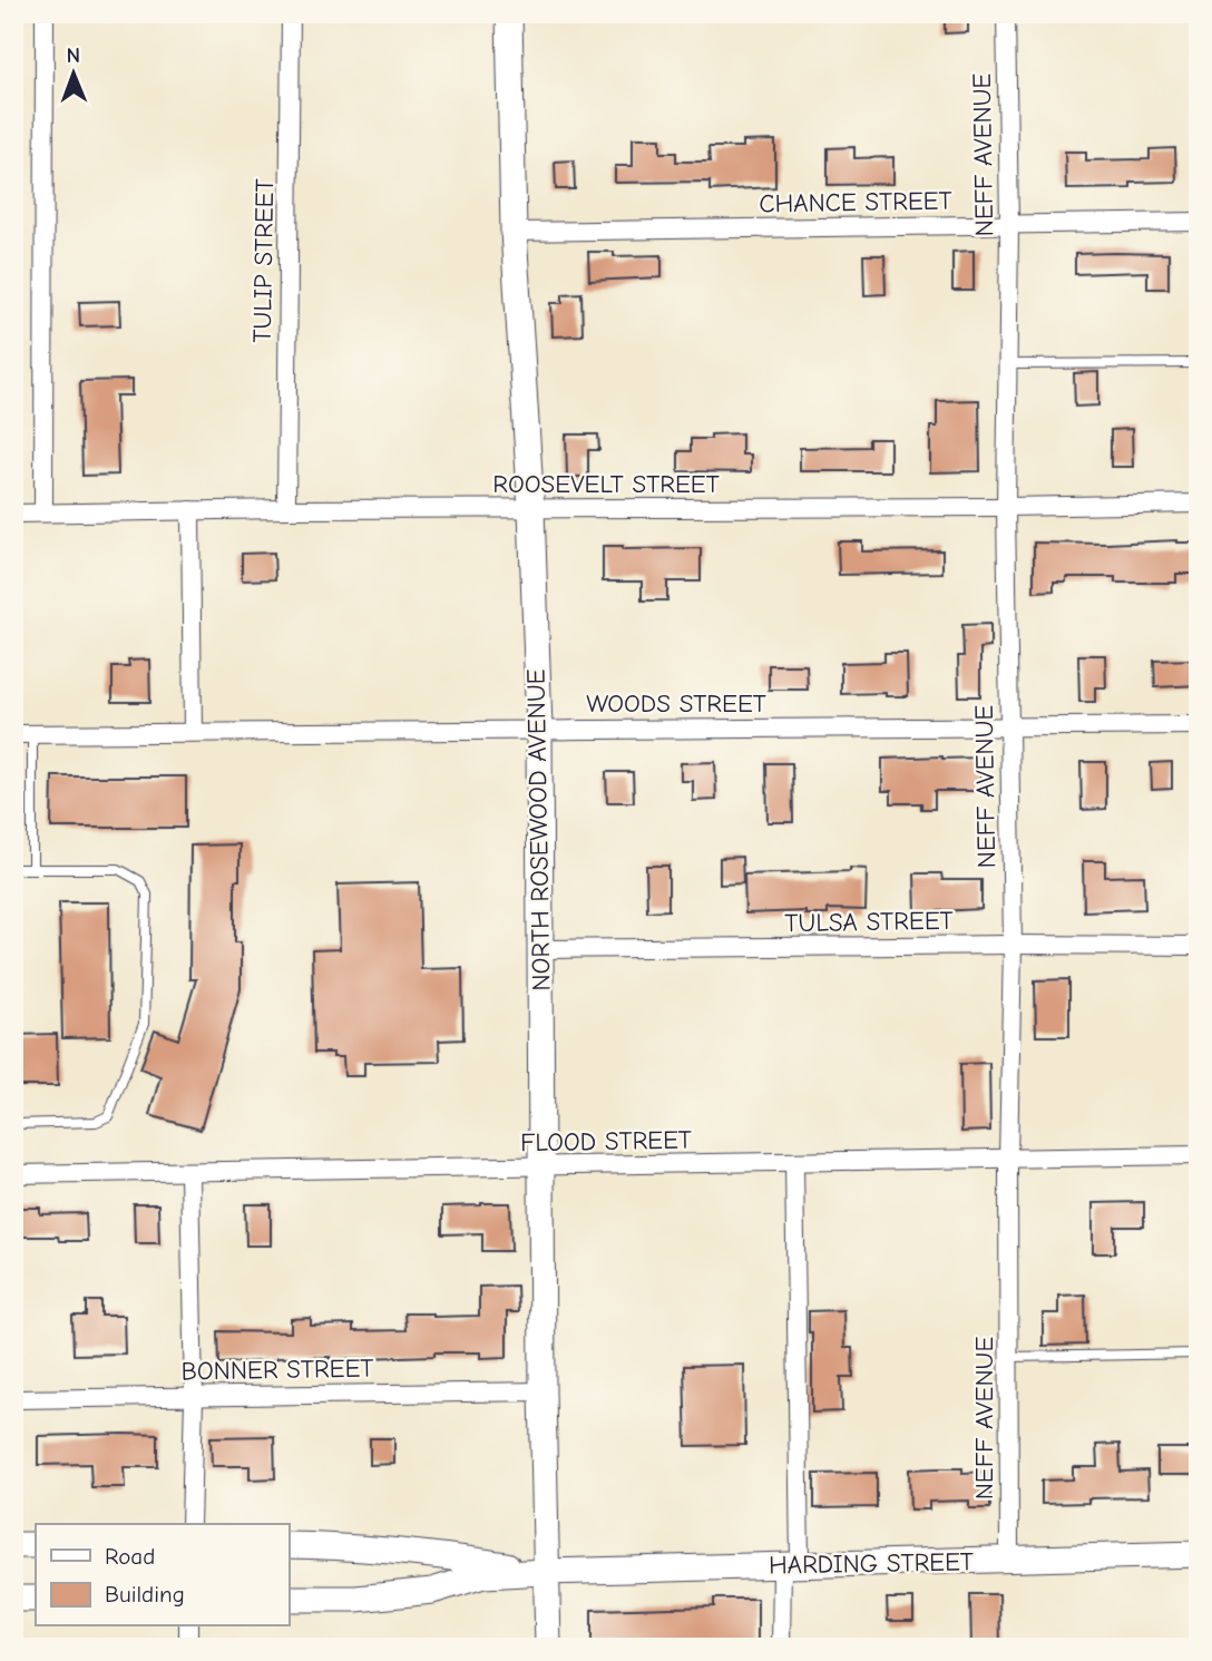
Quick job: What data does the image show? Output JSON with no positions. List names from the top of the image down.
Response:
{
  "streets": {
    "street": [
      "NEFF AVENUE",
      "CHANCE STREET",
      "TULIP STREET",
      "ROOSEVELT STREET",
      "WOODS STREET",
      "NORTH ROSEWOOD AVENUE",
      "TULSA STREET",
      "FLOOD STREET",
      "BONNER STREET",
      "HARDING STREET"
    ]
  },
  "crossings": [
    ["NEFF AVENUE", "CHANCE STREET"],
    ["NEFF AVENUE", "ROOSEVELT STREET"],
    ["NEFF AVENUE", "WOODS STREET"],
    ["NEFF AVENUE", "TULSA STREET"],
    ["NEFF AVENUE", "FLOOD STREET"],
    ["NEFF AVENUE", "HARDING STREET"],
    ["CHANCE STREET", "NORTH ROSEWOOD AVENUE"],
    ["TULIP STREET", "ROOSEVELT STREET"],
    ["ROOSEVELT STREET", "NORTH ROSEWOOD AVENUE"],
    ["WOODS STREET", "NORTH ROSEWOOD AVENUE"],
    ["NORTH ROSEWOOD AVENUE", "TULSA STREET"],
    ["NORTH ROSEWOOD AVENUE", "FLOOD STREET"],
    ["NORTH ROSEWOOD AVENUE", "BONNER STREET"],
    ["NORTH ROSEWOOD AVENUE", "HARDING STREET"]
  ],
  "legend": ["Road", "Building"],
  "north": "top"
}
